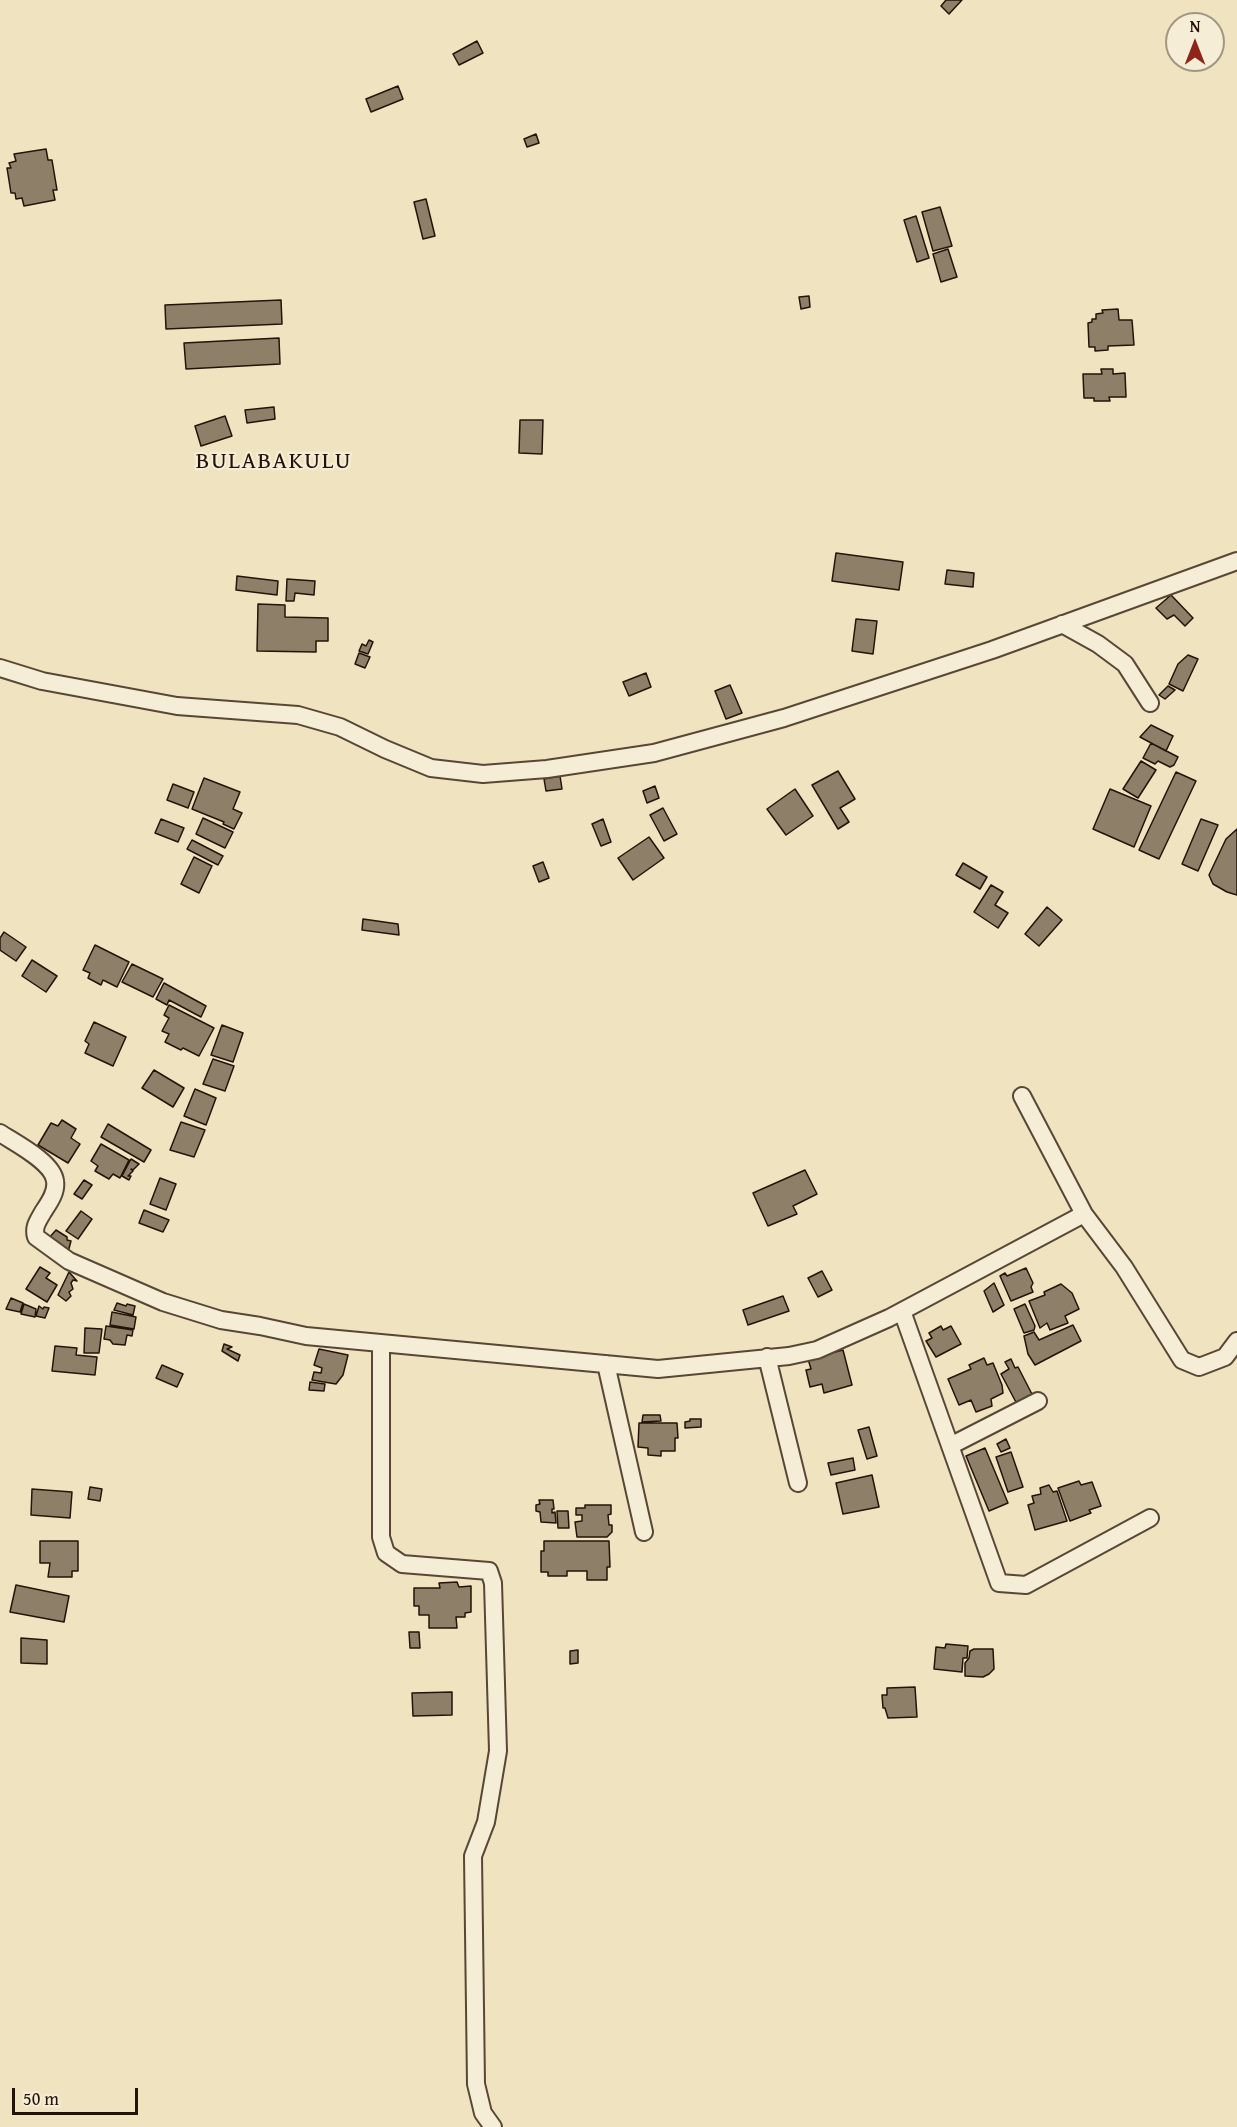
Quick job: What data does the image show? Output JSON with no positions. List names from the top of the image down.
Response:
{
  "districts": ["BULABAKULU"],
  "scale_bar": "50 m",
  "north": "top"
}
